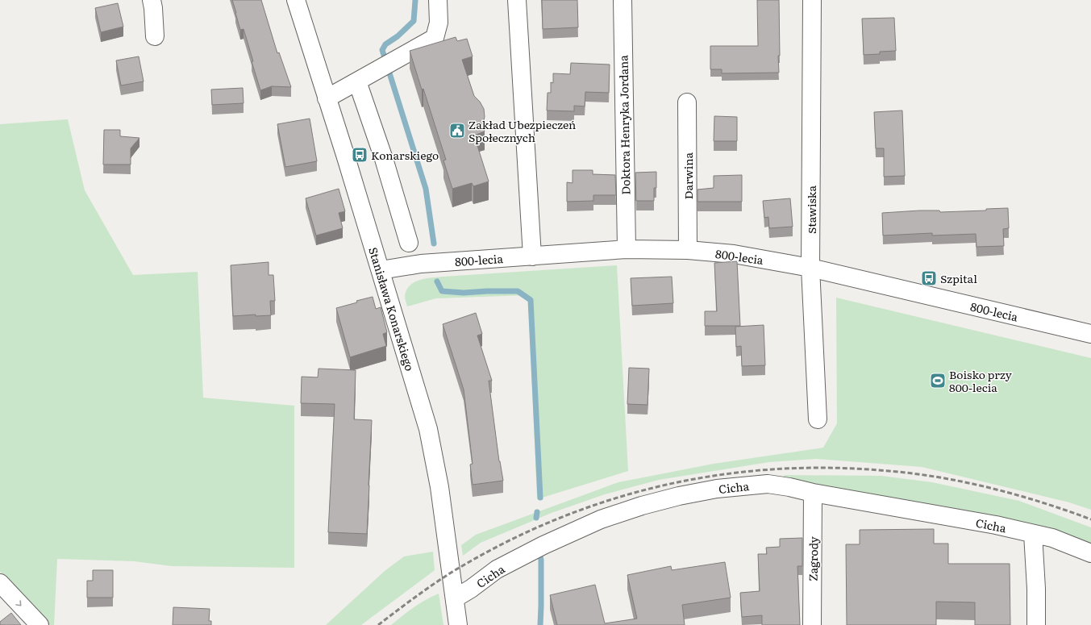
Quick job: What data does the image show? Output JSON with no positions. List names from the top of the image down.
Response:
{
  "streets": {
    "street": [
      "Doktora Henryka Jordana",
      "Darwina",
      "Stawiska",
      "800-lecia",
      "Stanisława Konarskiego",
      "Cicha",
      "Zagrody"
    ]
  },
  "crossings": [
    ["Doktora Henryka Jordana", "800-lecia"],
    ["Darwina", "800-lecia"],
    ["Stawiska", "800-lecia"],
    ["800-lecia", "Stanisława Konarskiego"],
    ["Stanisława Konarskiego", "Cicha"],
    ["Cicha", "Zagrody"]
  ],
  "places": {
    "public building": ["Zakład Ubezpieczeń Społecznych"],
    "bus stop": ["Konarskiego", "Szpital"],
    "sports": ["Boisko przy 800-lecia"]
  }
}
